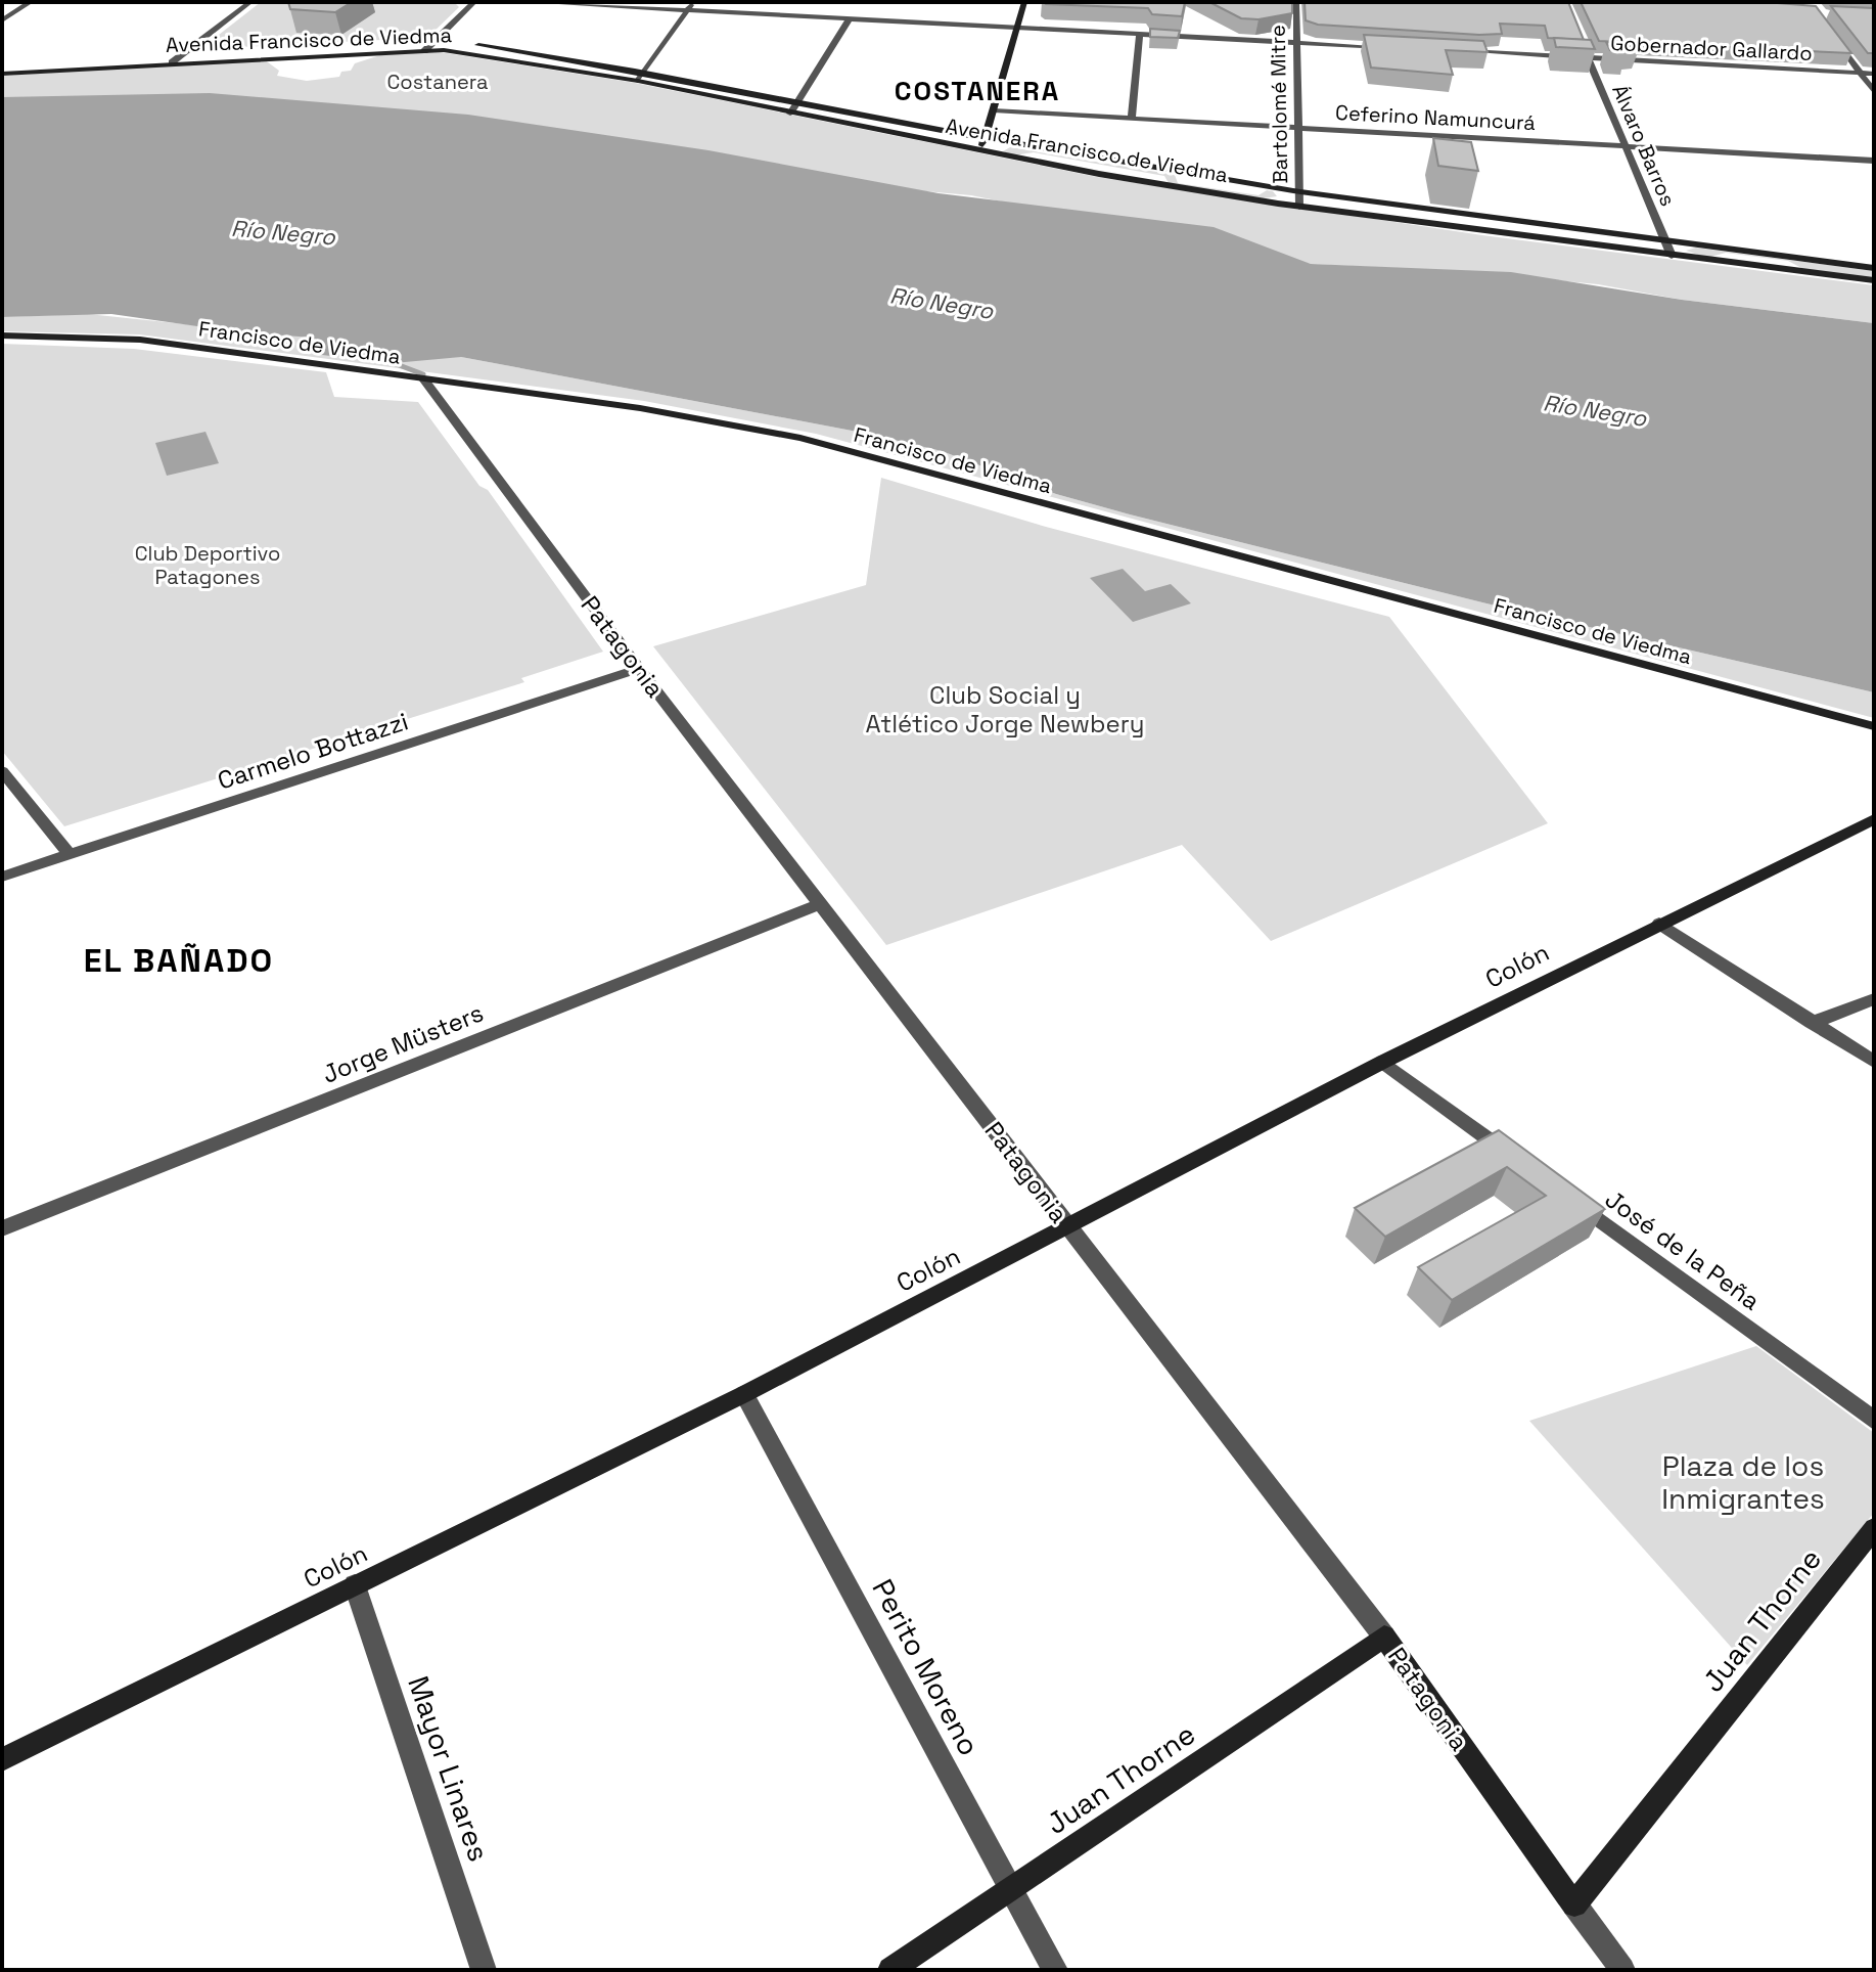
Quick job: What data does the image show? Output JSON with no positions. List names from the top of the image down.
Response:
{
  "streets": {
    "main road": [
      "Avenida Francisco de Viedma",
      "Francisco de Viedma",
      "Patagonia",
      "Colón",
      "Juan Thorne"
    ],
    "street": [
      "Gobernador Gallardo",
      "Bartolomé Mitre",
      "Ceferino Namuncurá",
      "Álvaro Barros",
      "Carmelo Bottazzi",
      "Jorge Müsters",
      "José de la Peña",
      "Perito Moreno",
      "Mayor Linares"
    ]
  },
  "crossings": [
    ["Avenida Francisco de Viedma", "Bartolomé Mitre"],
    ["Avenida Francisco de Viedma", "Álvaro Barros"],
    ["Gobernador Gallardo", "Álvaro Barros"],
    ["Bartolomé Mitre", "Ceferino Namuncurá"],
    ["Ceferino Namuncurá", "Álvaro Barros"],
    ["Francisco de Viedma", "Patagonia"],
    ["Patagonia", "Carmelo Bottazzi"],
    ["Patagonia", "Colón"],
    ["Patagonia", "Jorge Müsters"],
    ["Patagonia", "Juan Thorne"],
    ["Colón", "Perito Moreno"],
    ["Colón", "Mayor Linares"],
    ["Juan Thorne", "Perito Moreno"]
  ],
  "districts": ["COSTANERA", "EL BAÑADO"],
  "water": ["Río Negro"],
  "parks": [
    "Costanera",
    "Club Deportivo Patagones",
    "Club Social y Atlético Jorge Newbery",
    "Plaza de los Inmigrantes"
  ]
}
